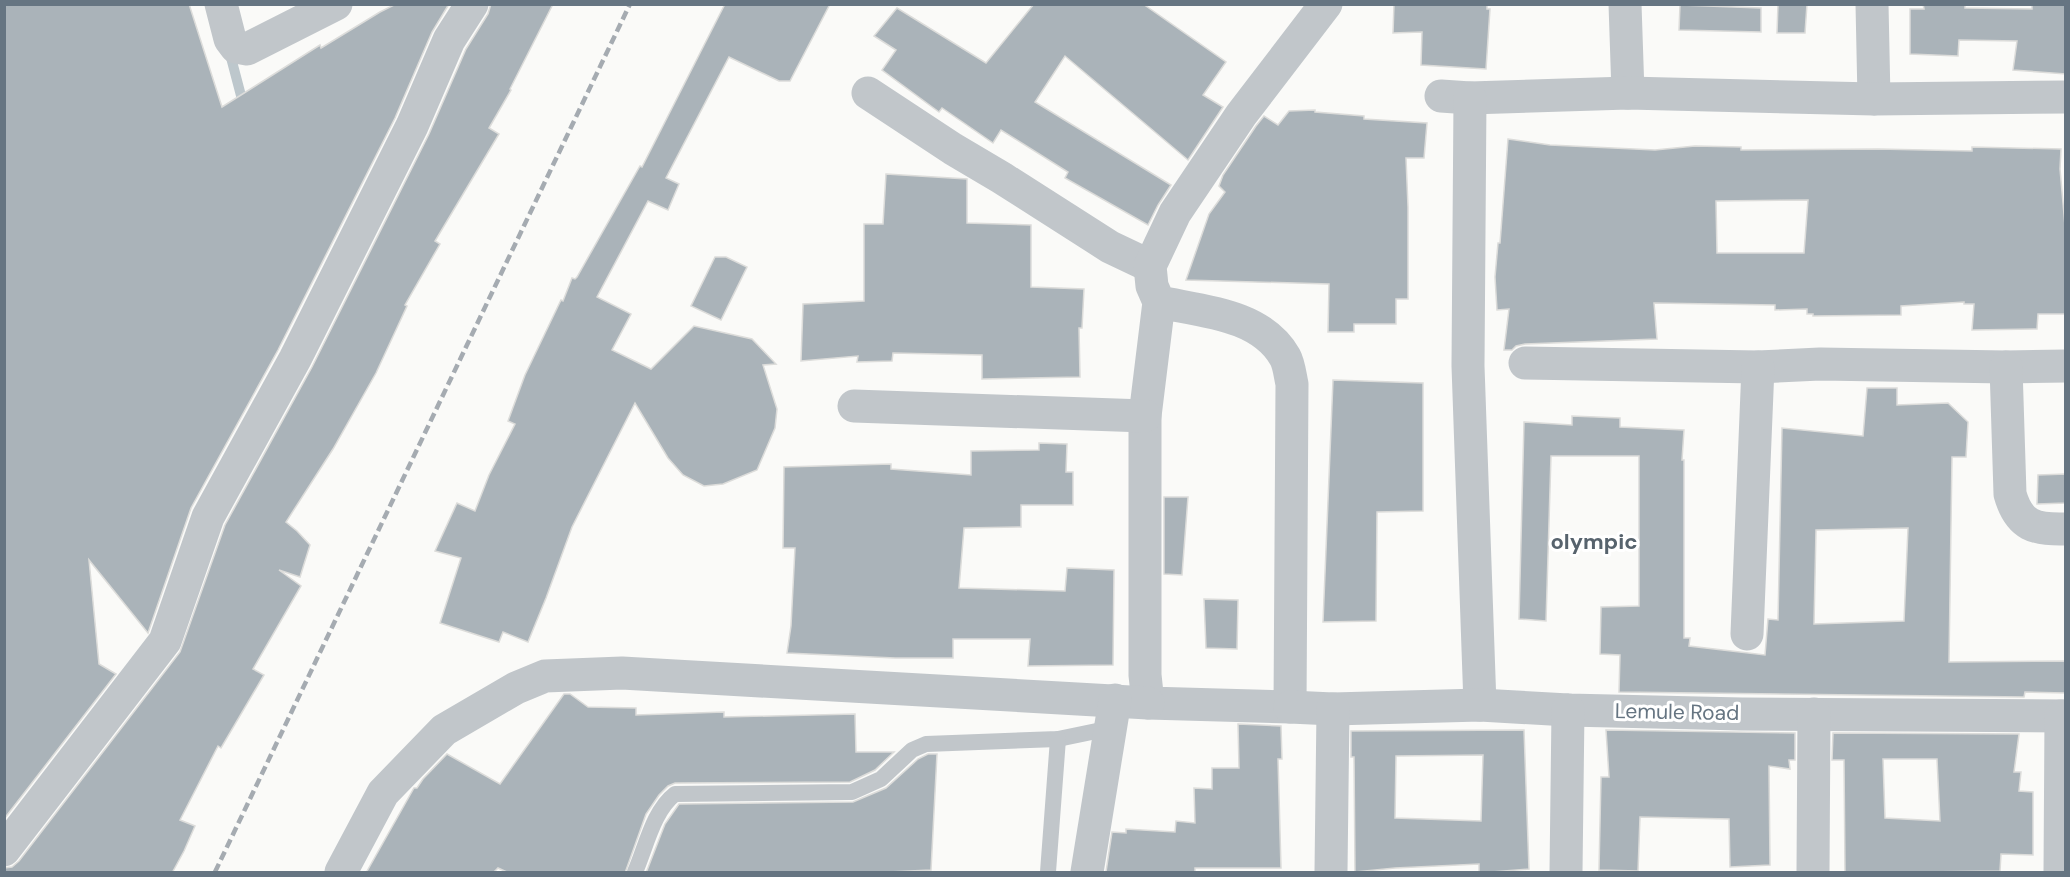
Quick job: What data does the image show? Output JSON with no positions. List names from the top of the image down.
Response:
{
  "streets": {
    "street": ["Lemule Road"]
  },
  "districts": ["olympic"]
}
